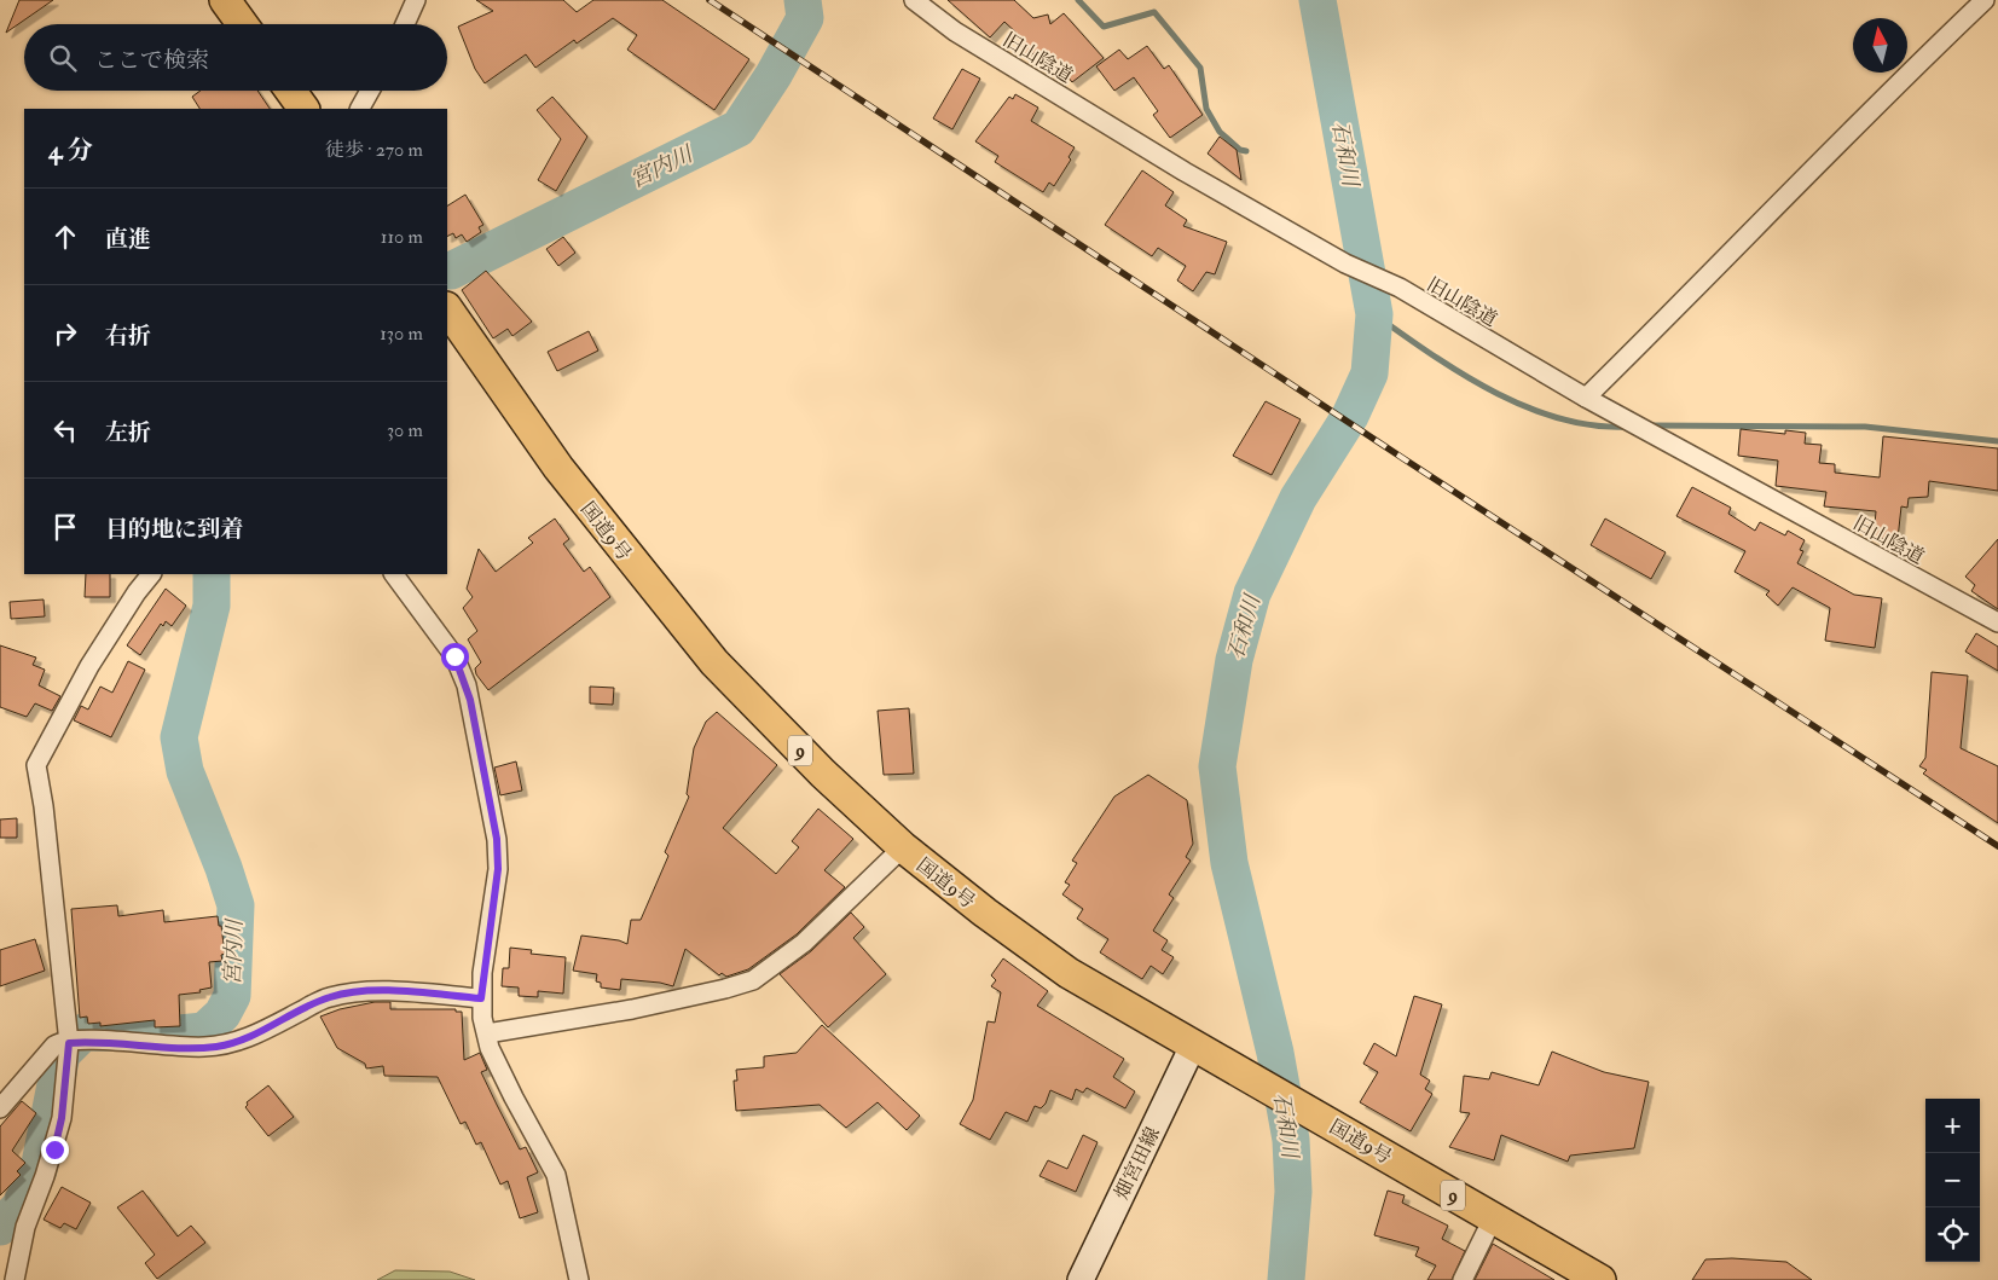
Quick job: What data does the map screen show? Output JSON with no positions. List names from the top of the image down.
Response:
{
  "streets": {
    "highway": ["国道9号", "9"],
    "main road": ["畑宮田線"],
    "street": ["旧山陰道"]
  },
  "crossings": [
    ["国道9号", "畑宮田線"]
  ],
  "water": ["石和川", "宮内川"],
  "north": "top",
  "page": {
    "search": "ここで検索",
    "heading": ["4 分", "徒歩 · 270 m"],
    "list": [
      ["直進", "110 m"],
      ["右折", "130 m"],
      ["左折", "30 m"],
      "目的地に到着"
    ],
    "map_buttons": ["+", "−"]
  }
}
